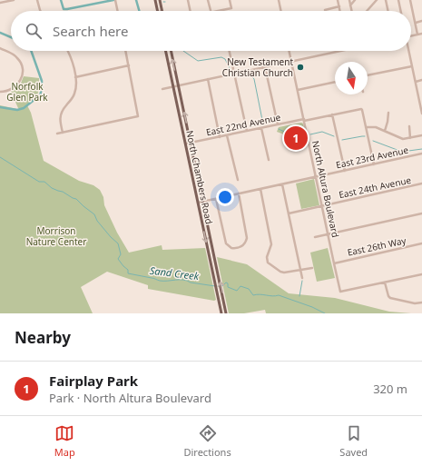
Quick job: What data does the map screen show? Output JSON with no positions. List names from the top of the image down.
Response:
{
  "streets": {
    "main road": ["North Chambers Road"],
    "street": [
      "East 22nd Avenue",
      "East 23rd Avenue",
      "East 24th Avenue",
      "North Altura Boulevard",
      "East 26th Way"
    ]
  },
  "crossings": [
    ["East 22nd Avenue", "North Chambers Road"],
    ["East 22nd Avenue", "North Altura Boulevard"],
    ["East 23rd Avenue", "North Chambers Road"],
    ["East 23rd Avenue", "North Altura Boulevard"],
    ["East 24th Avenue", "North Altura Boulevard"],
    ["North Altura Boulevard", "East 26th Way"]
  ],
  "water": ["Sand Creek"],
  "parks": ["Norfolk Glen Park", "Morrison Nature Center"],
  "places": ["New Testament Christian Church"],
  "north": "bottom",
  "page": {
    "search": "Search here",
    "pins": "1",
    "heading": "Nearby",
    "list": [
      {
        "mark": "1",
        "name": "Fairplay Park",
        "note": "Park · North Altura Boulevard",
        "value": "320 m"
      }
    ],
    "nav": ["Map", "Directions", "Saved"]
  }
}
